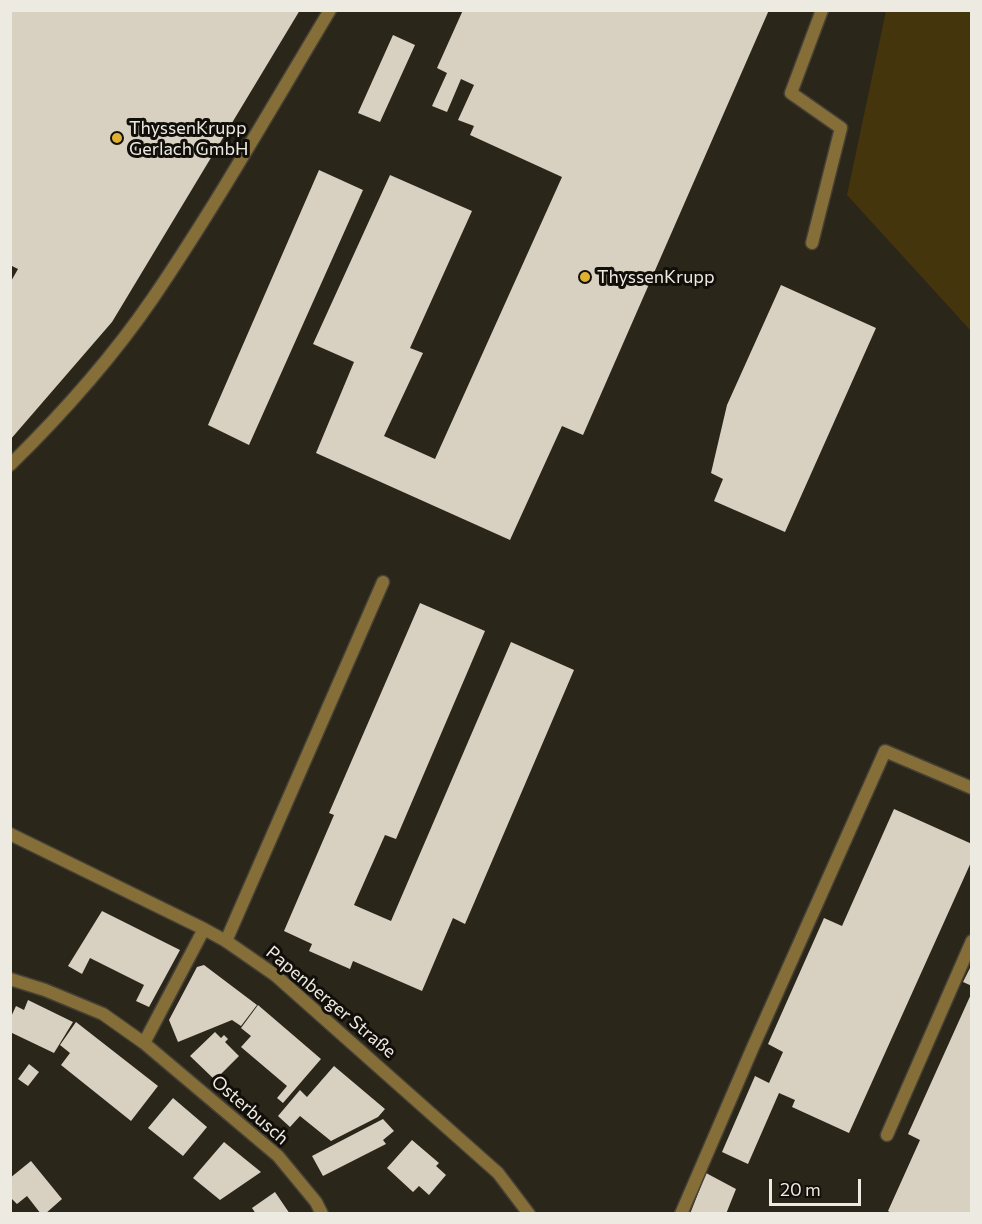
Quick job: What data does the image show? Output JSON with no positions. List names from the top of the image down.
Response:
{
  "streets": {
    "street": ["Papenberger Straße", "Osterbusch"]
  },
  "places": ["ThyssenKrupp Gerlach GmbH", "ThyssenKrupp"],
  "scale_bar": "20 m"
}
